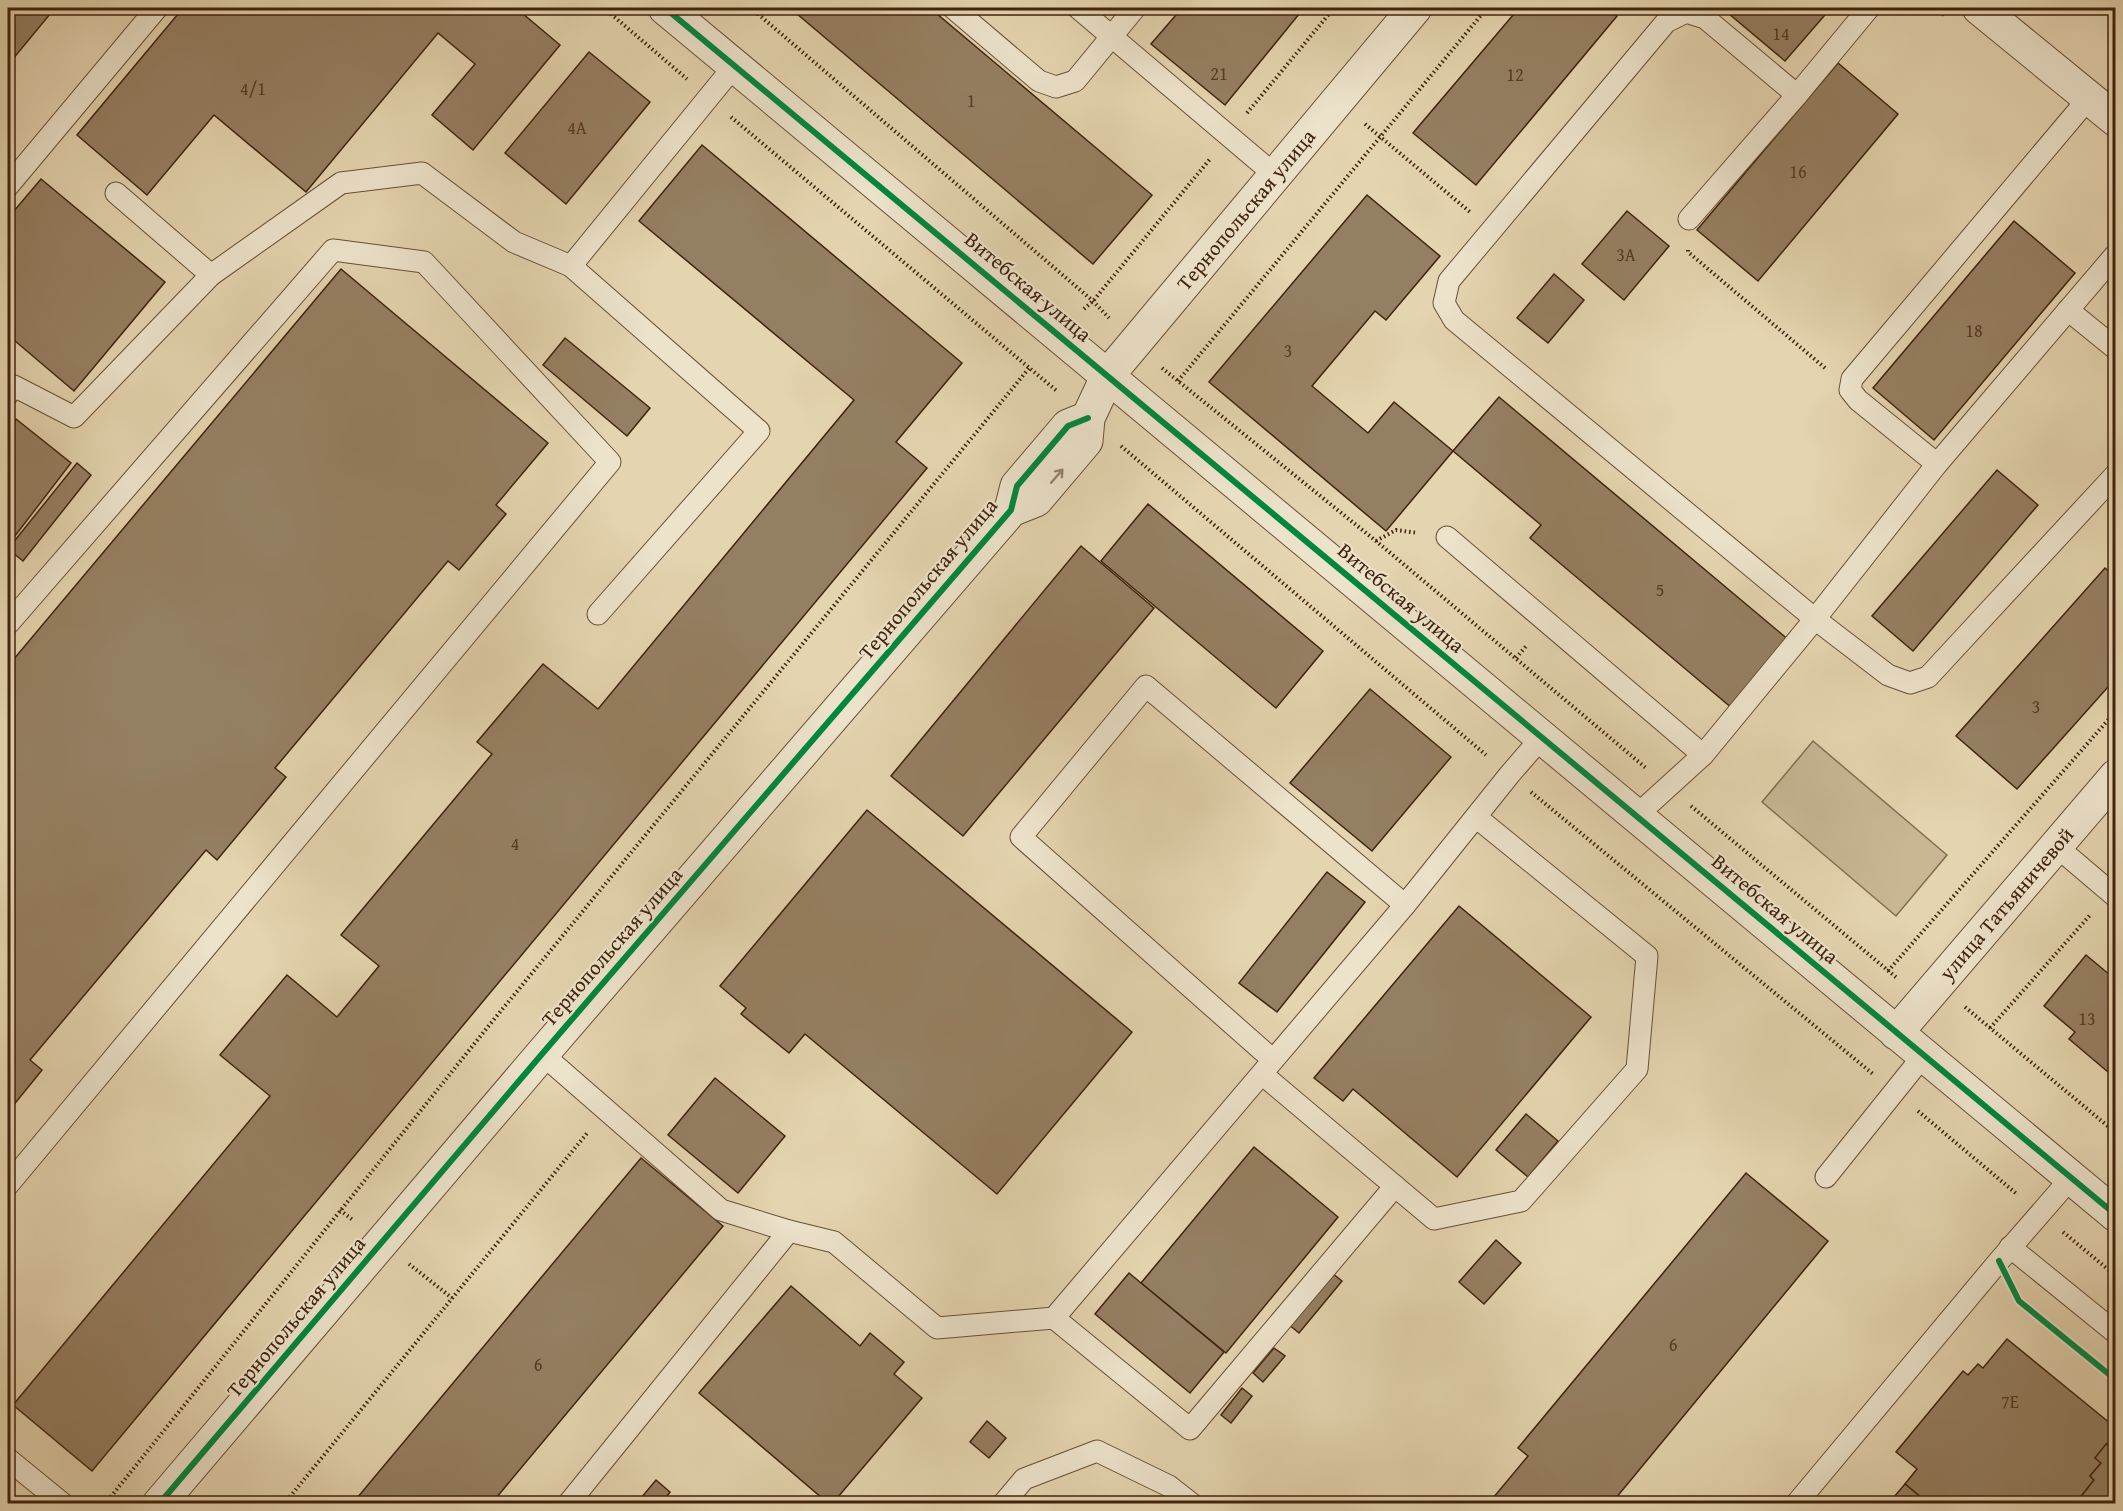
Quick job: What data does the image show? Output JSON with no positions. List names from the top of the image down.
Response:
{
  "streets": {
    "street": ["Тернопольская улица", "Витебская улица", "улица Татьяничевой"]
  },
  "crossings": [
    ["Тернопольская улица", "Витебская улица"],
    ["Витебская улица", "улица Татьяничевой"]
  ],
  "house_numbers": [
    "14",
    "21",
    "12",
    "4/1",
    "1",
    "4А",
    "16",
    "3А",
    "18",
    "3",
    "5",
    "3",
    "4",
    "13",
    "6",
    "6",
    "7Е"
  ]
}
